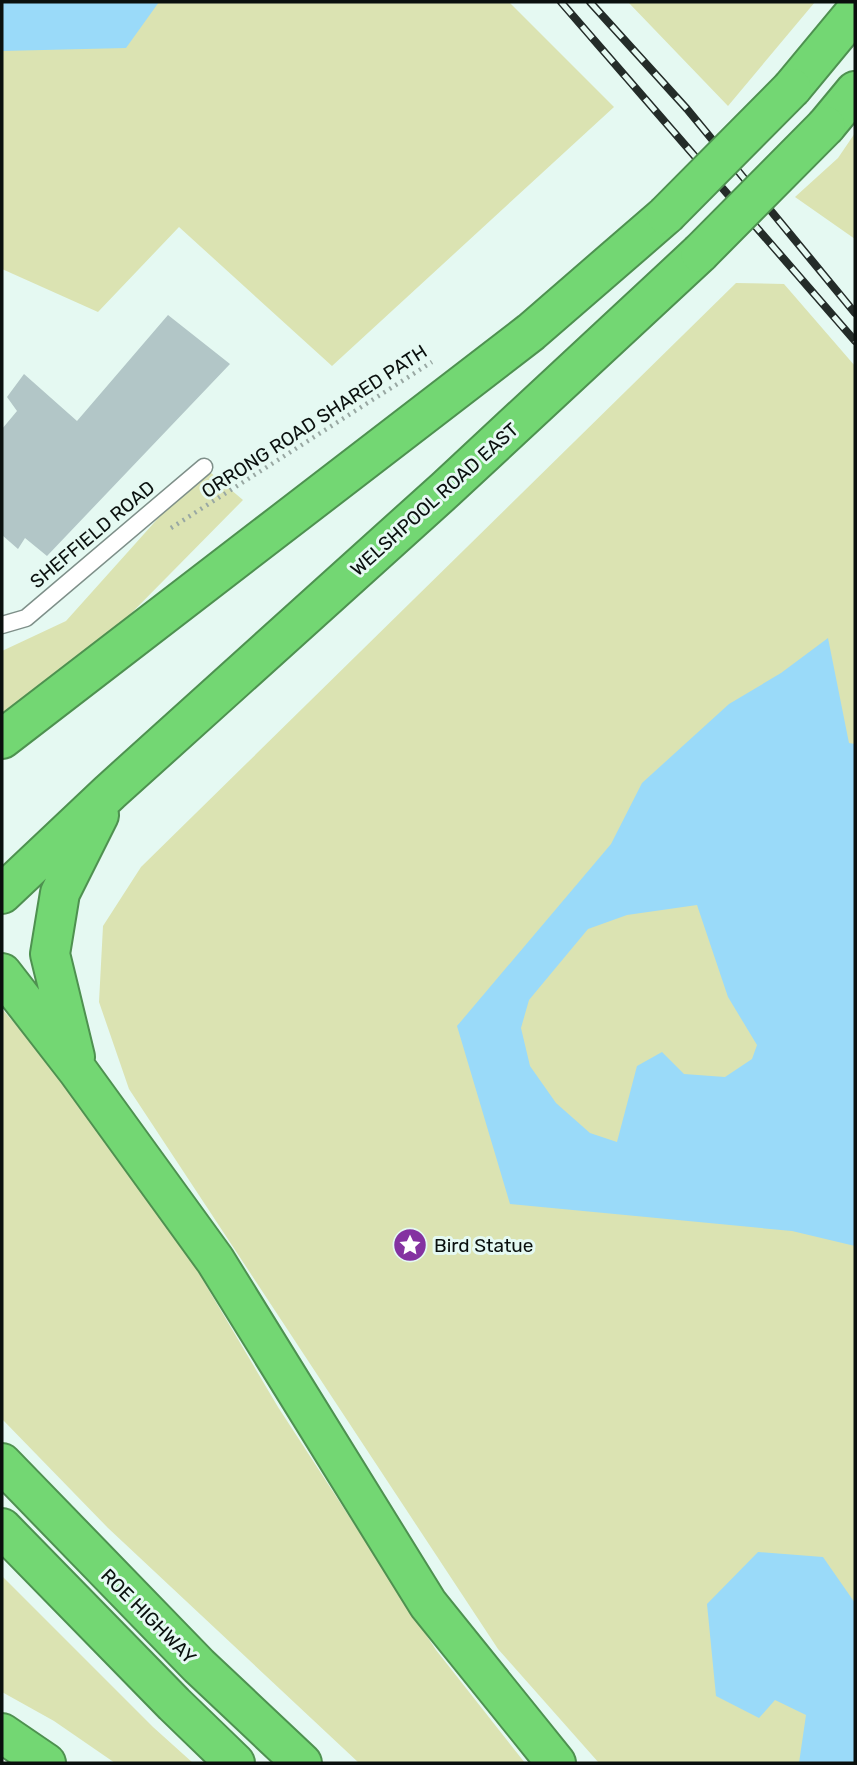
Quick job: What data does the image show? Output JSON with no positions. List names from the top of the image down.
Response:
{
  "streets": {
    "highway": ["WELSHPOOL ROAD EAST", "ROE HIGHWAY"],
    "lane": ["SHEFFIELD ROAD"],
    "path": ["ORRONG ROAD SHARED PATH"]
  },
  "places": {
    "place": ["Bird Statue"]
  }
}
